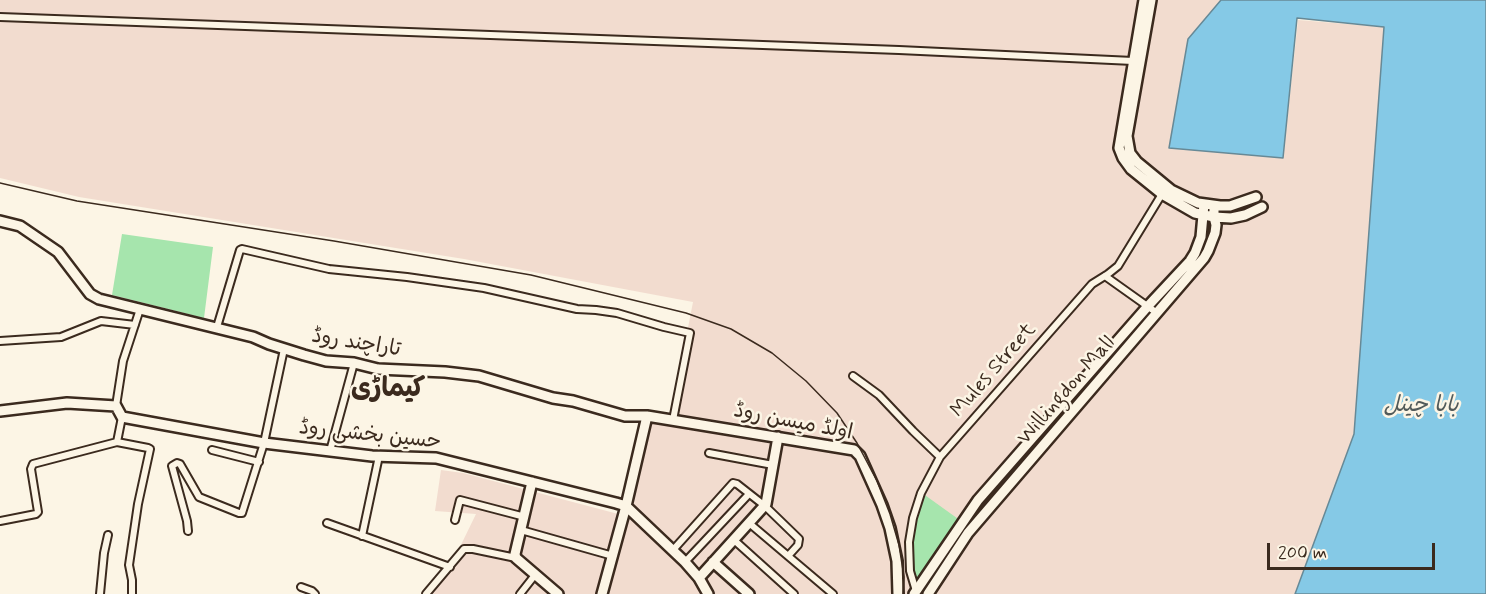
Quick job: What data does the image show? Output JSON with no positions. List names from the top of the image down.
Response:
{
  "streets": {
    "street": [
      "تاراچند روڈ",
      "Mules Street",
      "Willingdon Mall",
      "اولڈ میسن روڈ",
      "حسین بخشی روڈ"
    ]
  },
  "crossings": [
    ["تاراچند روڈ", "اولڈ میسن روڈ"],
    ["Mules Street", "Willingdon Mall"]
  ],
  "districts": ["کیماڑی"],
  "water": ["بابا چینل"],
  "scale_bar": "200 m"
}
